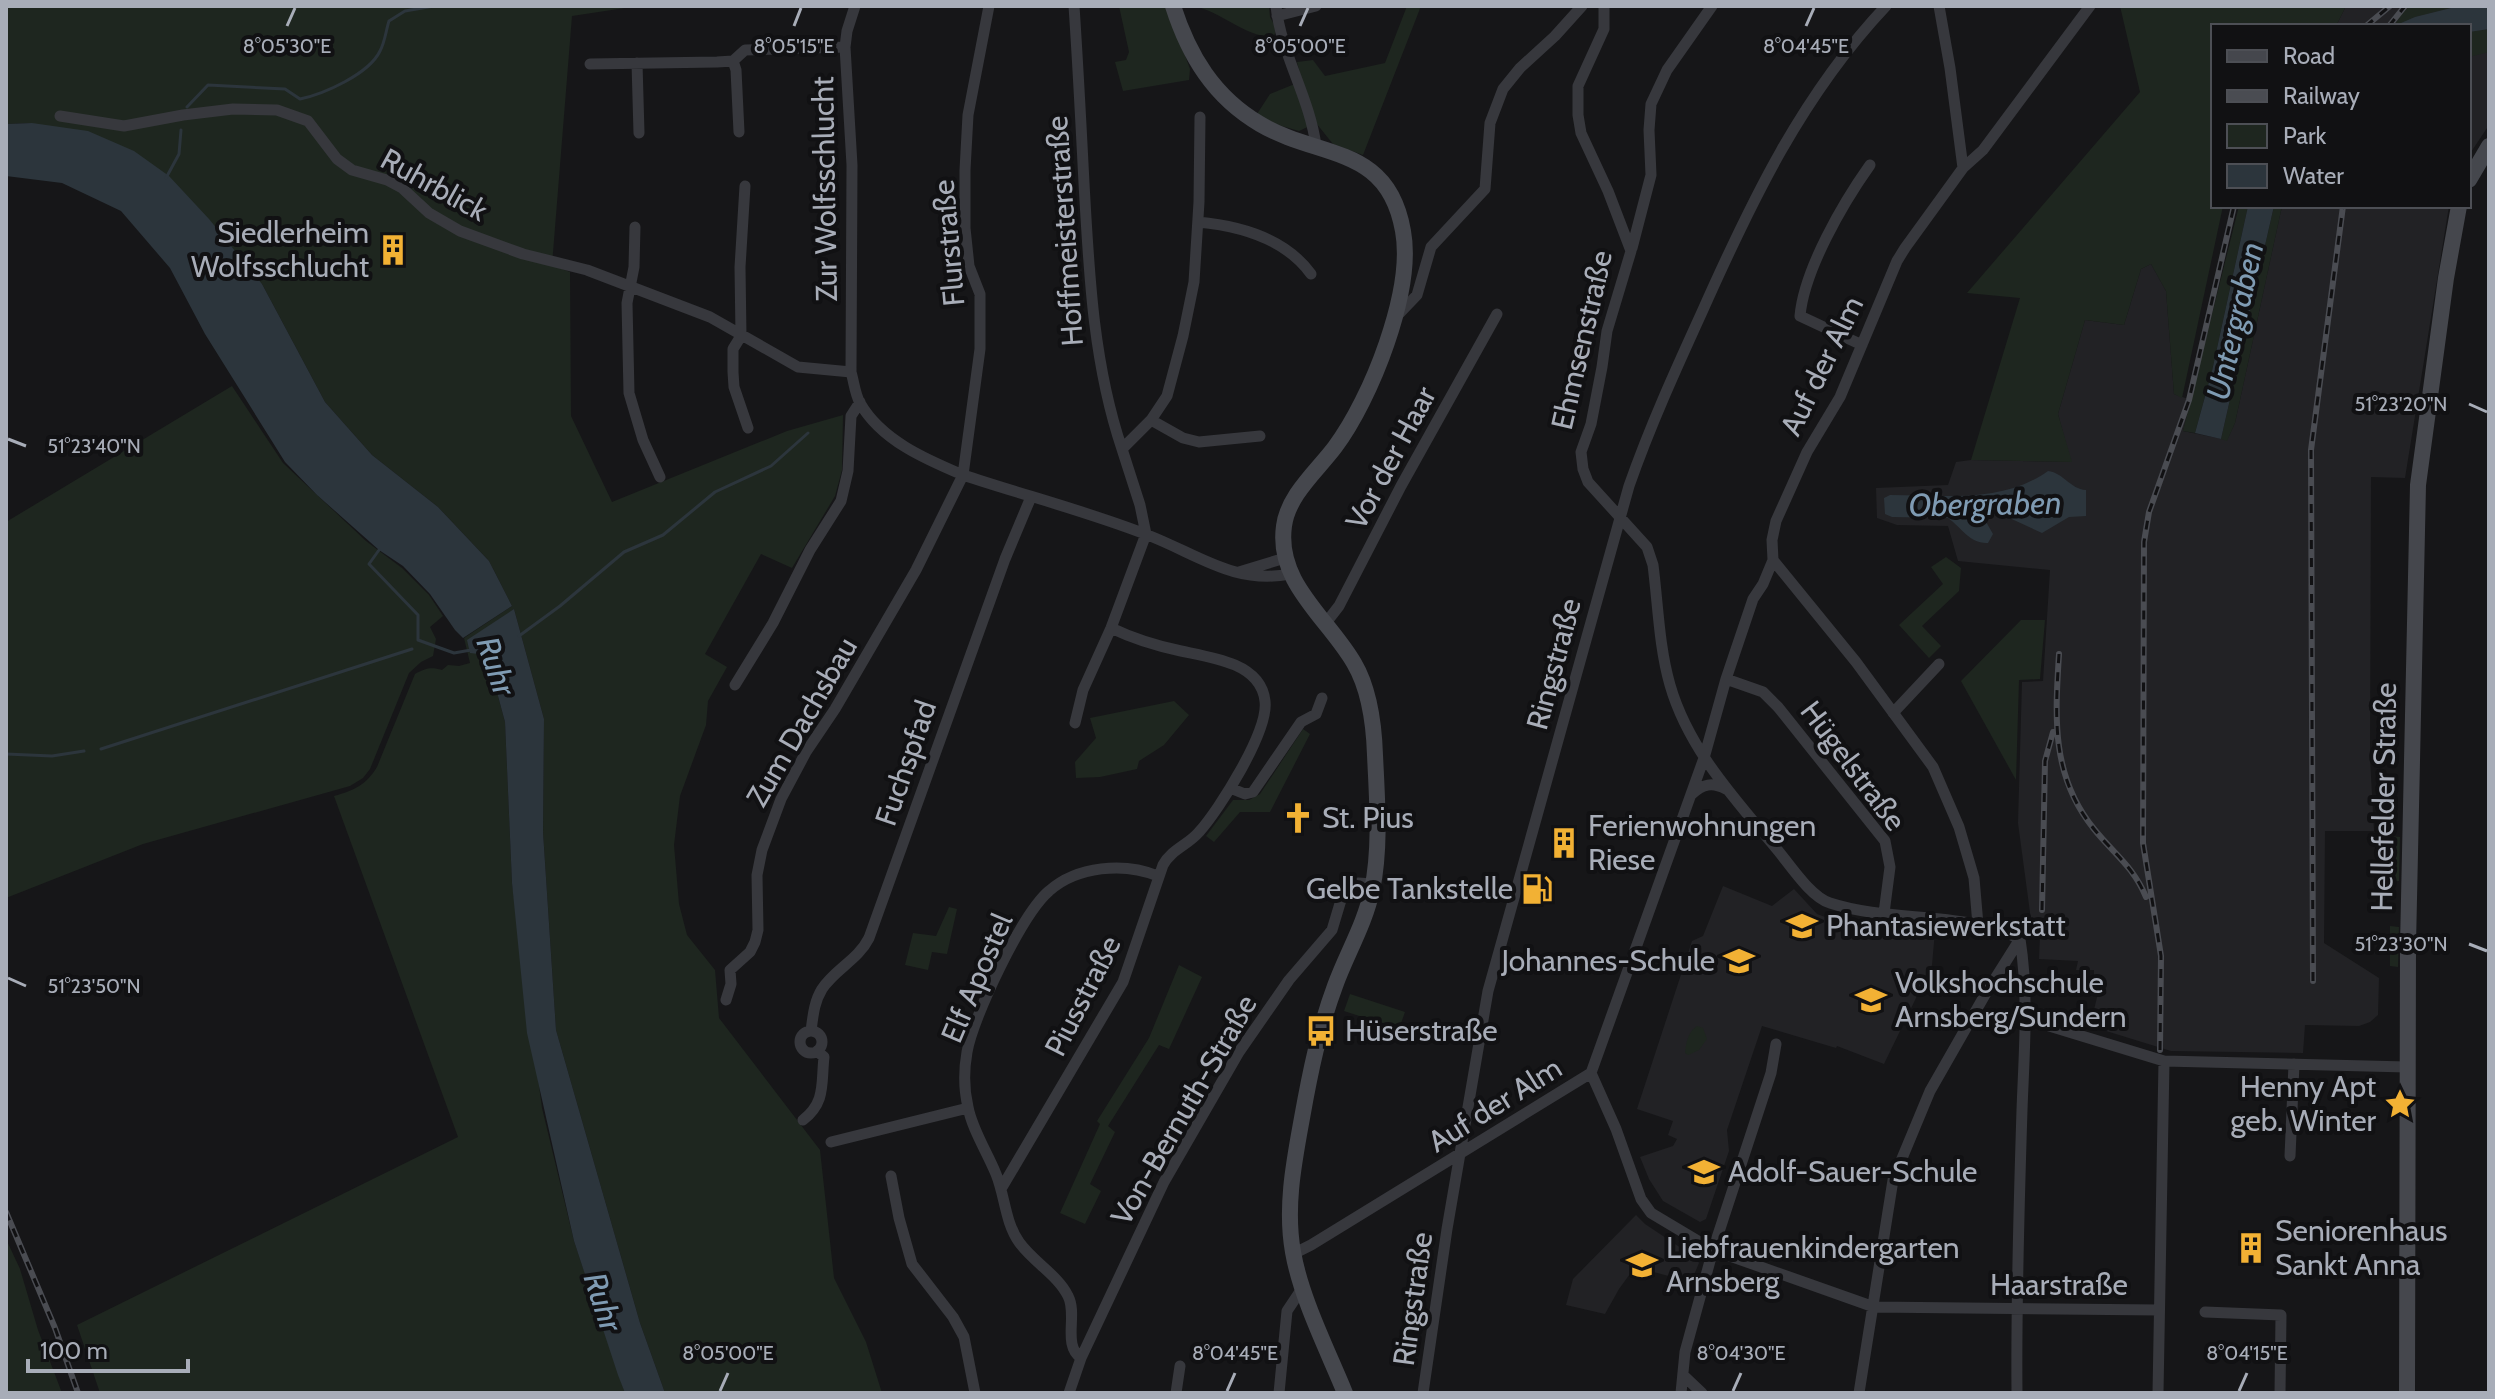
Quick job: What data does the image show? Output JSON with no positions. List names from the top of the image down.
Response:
{
  "streets": {
    "street": [
      "Ruhrblick",
      "Zur Wolfsschlucht",
      "Hoffmeisterstraße",
      "Flurstraße",
      "Ehmsenstraße",
      "Auf der Alm",
      "Vor der Haar",
      "Ringstraße",
      "Zum Dachsbau",
      "Fuchspfad",
      "Hügelstraße",
      "Hellefelder Straße",
      "Elf Apostel",
      "Piusstraße",
      "Von-Bernuth-Straße",
      "Haarstraße"
    ]
  },
  "crossings": [
    ["Ruhrblick", "Zur Wolfsschlucht"],
    ["Flurstraße", "Zum Dachsbau"],
    ["Ehmsenstraße", "Auf der Alm"],
    ["Ehmsenstraße", "Ringstraße"],
    ["Ehmsenstraße", "Hügelstraße"],
    ["Auf der Alm", "Ringstraße"],
    ["Auf der Alm", "Hügelstraße"],
    ["Auf der Alm", "Haarstraße"],
    ["Elf Apostel", "Piusstraße"],
    ["Elf Apostel", "Von-Bernuth-Straße"]
  ],
  "water": ["Untergraben", "Obergraben", "Ruhr"],
  "places": {
    "building": ["Siedlerheim Wolfsschlucht", "Ferienwohnungen Riese", "Seniorenhaus Sankt Anna"],
    "church": ["St. Pius"],
    "fuel station": ["Gelbe Tankstelle"],
    "school or university": [
      "Phantasiewerkstatt",
      "Johannes-Schule",
      "Volkshochschule Arnsberg/Sundern",
      "Adolf-Sauer-Schule",
      "Liebfrauenkindergarten Arnsberg"
    ],
    "bus stop": ["Hüserstraße"],
    "place": ["Henny Apt geb. Winter"]
  },
  "legend": [
    "Road",
    "Railway",
    "Park",
    "Water"
  ],
  "scale_bar": "100 m",
  "coordinates": [
    "8°05'30\"E",
    "8°05'15\"E",
    "8°05'00\"E",
    "8°04'45\"E",
    "51°23'20\"N",
    "51°23'40\"N",
    "51°23'30\"N",
    "51°23'50\"N",
    "8°04'30\"E",
    "8°04'15\"E"
  ]
}
